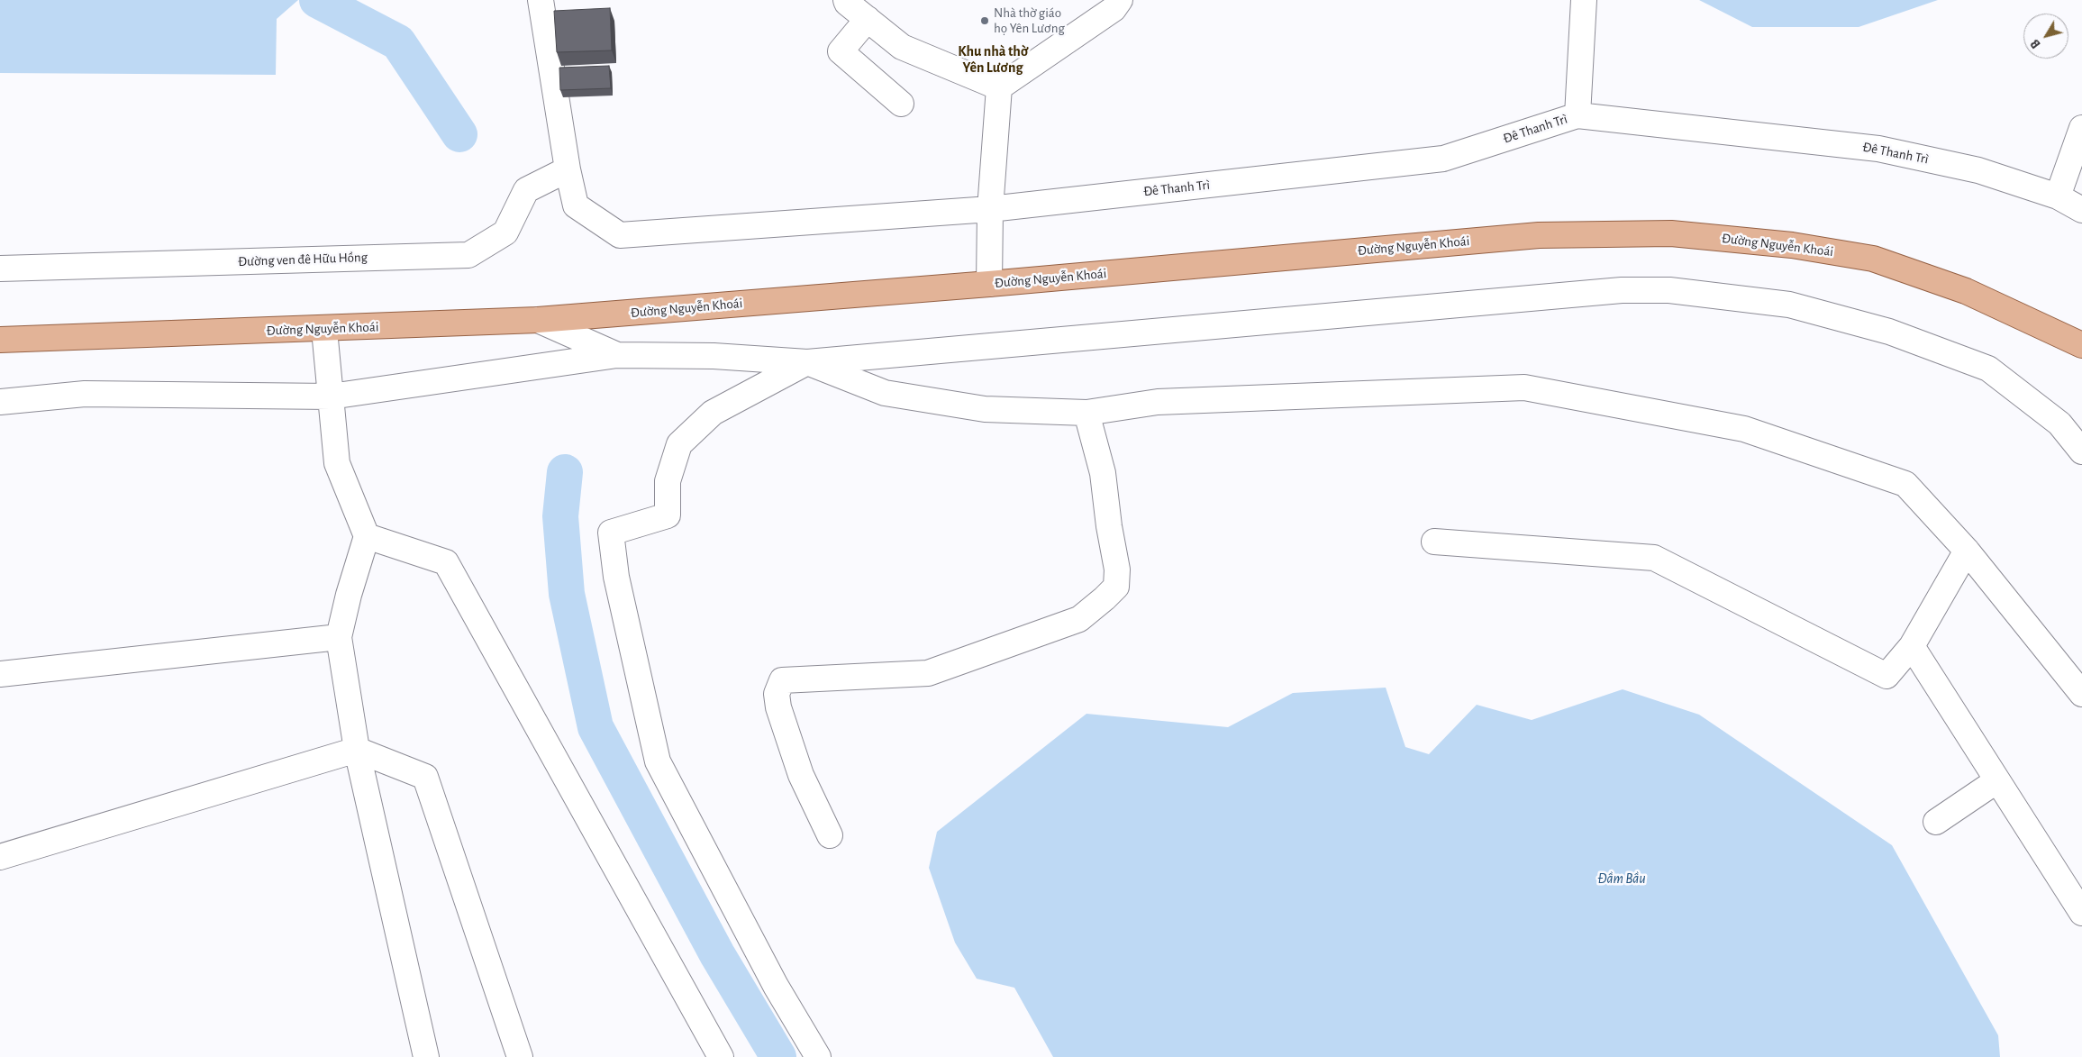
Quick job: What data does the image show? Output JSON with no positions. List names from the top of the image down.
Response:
{
  "streets": {
    "main road": ["Đường Nguyễn Khoái"],
    "street": ["Đê Thanh Trì", "Đường ven đê Hữu Hồng"]
  },
  "crossings": [
    ["Đê Thanh Trì", "Đường ven đê Hữu Hồng"]
  ],
  "districts": ["Khu nhà thờ Yên Lương"],
  "water": ["Đầm Bầu"],
  "places": ["Nhà thờ giáo họ Yên Lương"],
  "north": "bottom left"
}
